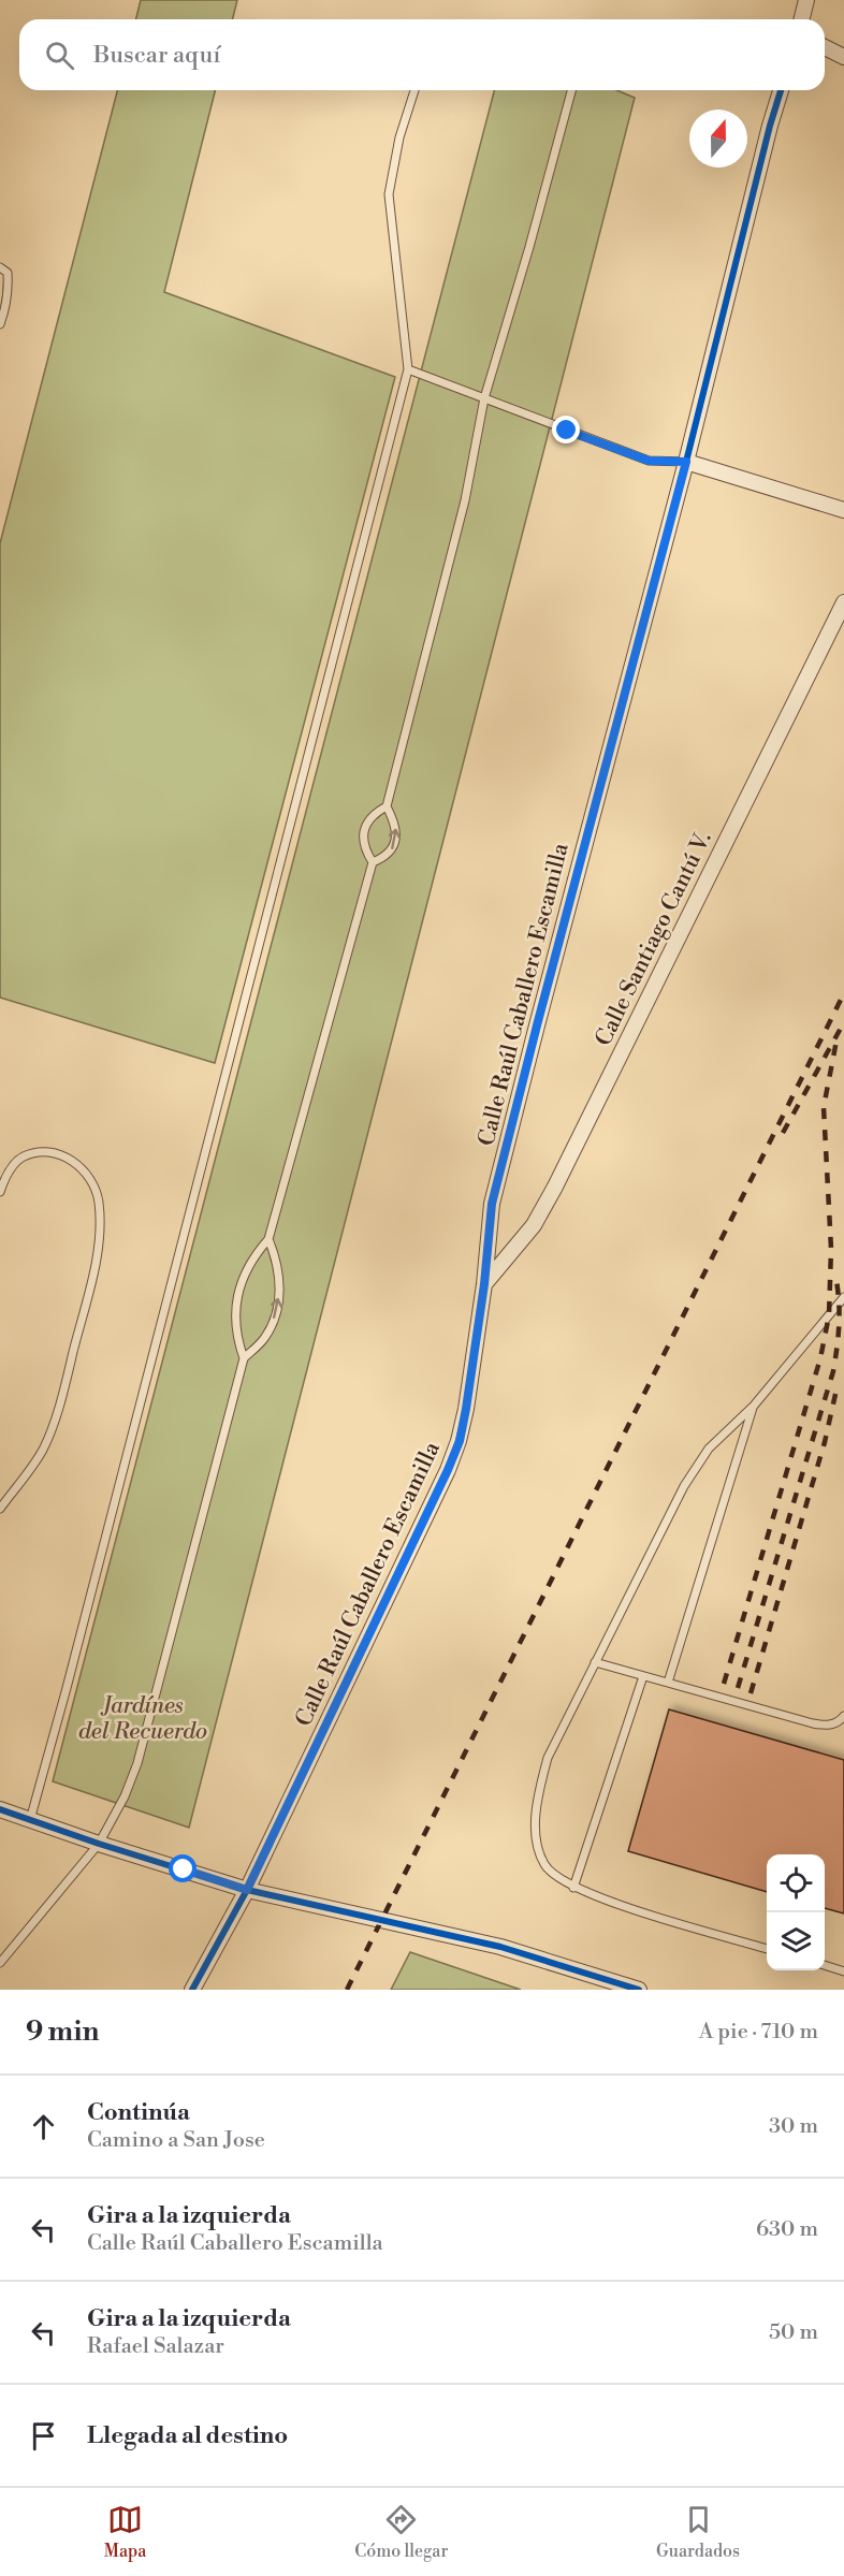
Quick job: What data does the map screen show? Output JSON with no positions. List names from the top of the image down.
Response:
{
  "streets": {
    "street": ["Calle Santiago Cantú V.", "Calle Raúl Caballero Escamilla"]
  },
  "crossings": [
    ["Calle Santiago Cantú V.", "Calle Raúl Caballero Escamilla"]
  ],
  "parks": ["Jardínes del Recuerdo"],
  "north": "top",
  "page": {
    "search": "Buscar aquí",
    "heading": ["9 min", "A pie · 710 m"],
    "list": [
      ["Continúa", "Camino a San Jose", "30 m"],
      ["Gira a la izquierda", "Calle Raúl Caballero Escamilla", "630 m"],
      ["Gira a la izquierda", "Rafael Salazar", "50 m"],
      "Llegada al destino"
    ],
    "nav": ["Mapa", "Cómo llegar", "Guardados"]
  }
}
